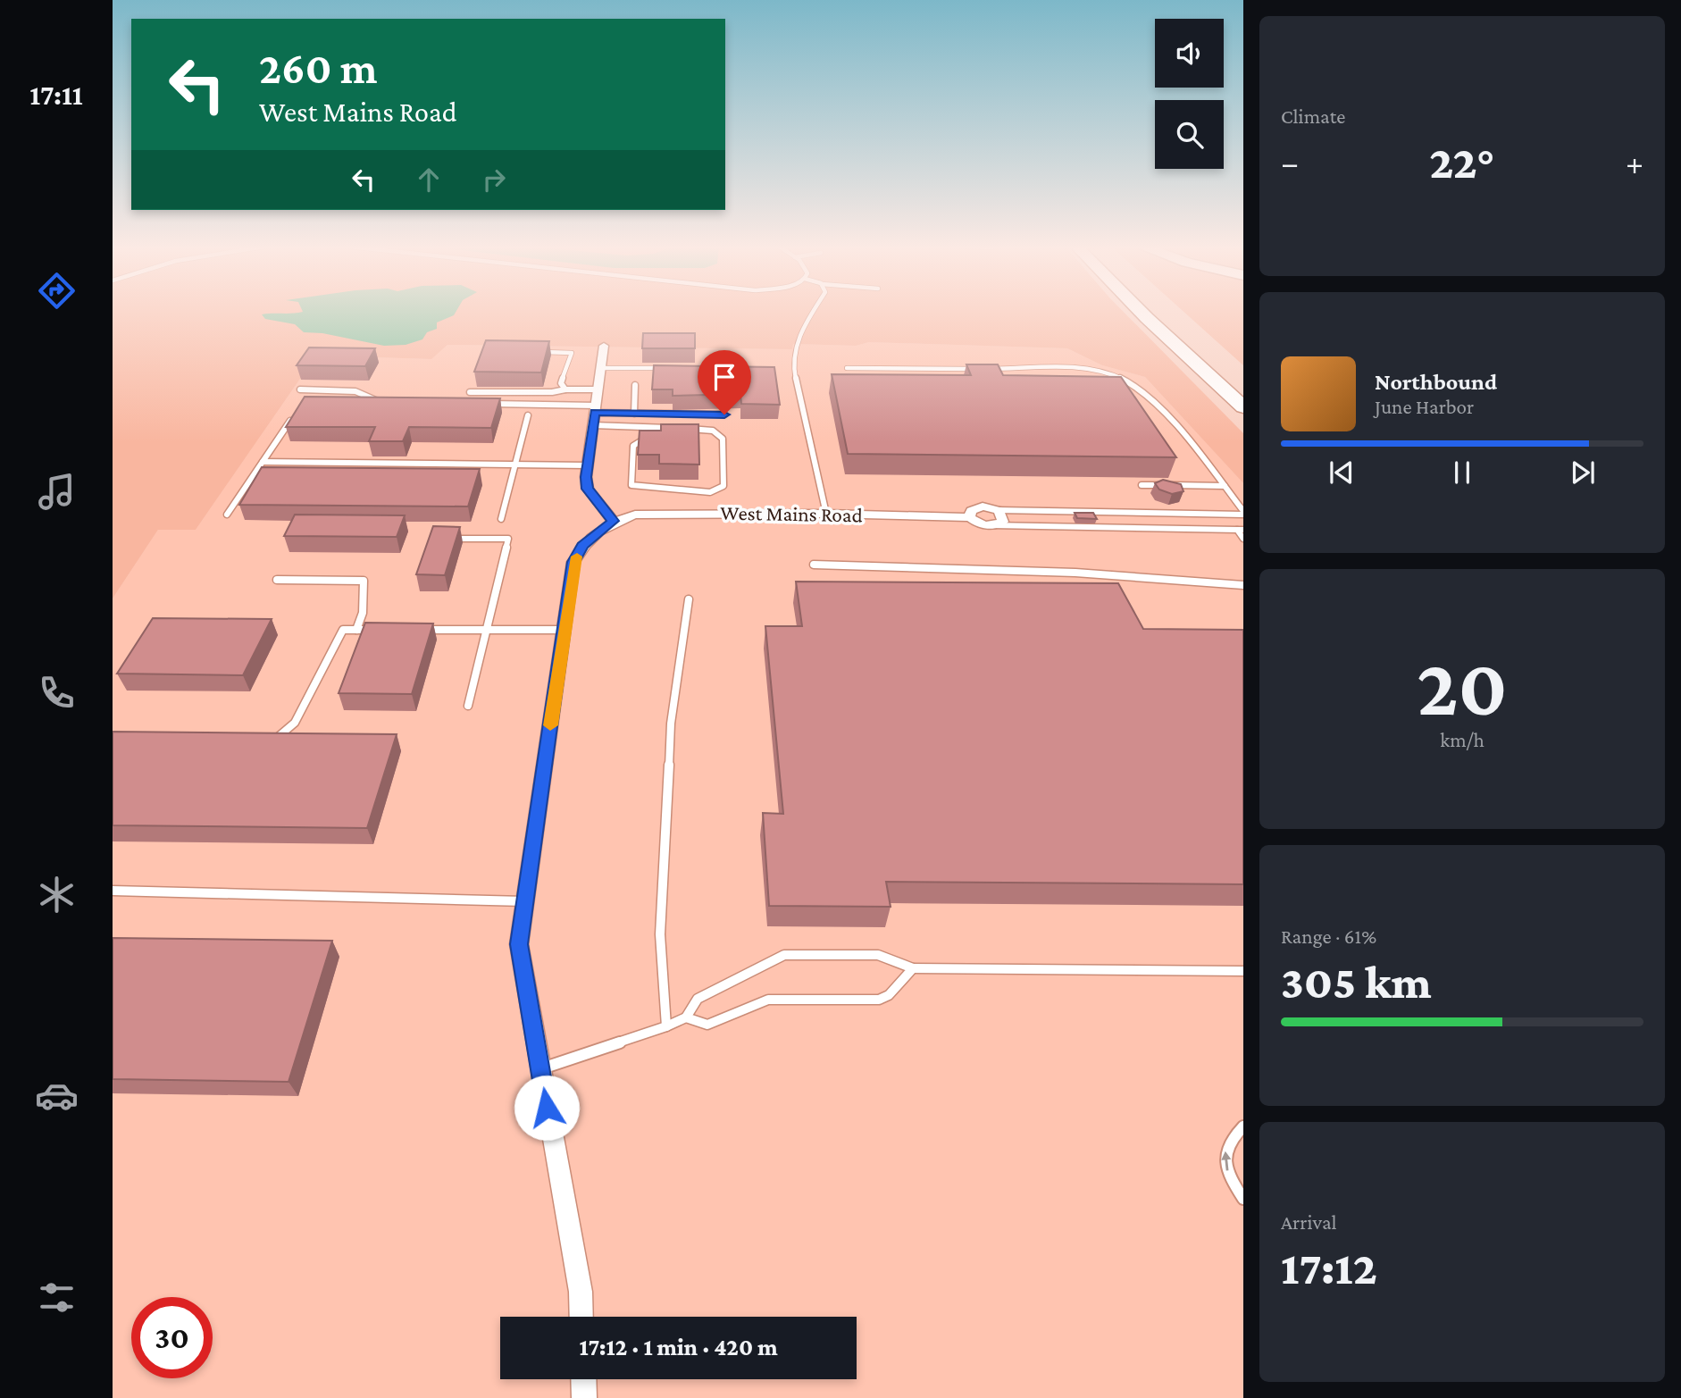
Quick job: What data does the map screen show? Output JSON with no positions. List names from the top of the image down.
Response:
{
  "streets": {
    "street": ["West Mains Road"]
  },
  "page": {
    "tabs": "17:11",
    "tile": [
      "Climate",
      ["20", "km/h"],
      ["Range · 61%", "305 km"],
      ["Arrival", "17:12"]
    ],
    "turn": ["260 m", "West Mains Road"],
    "heat": ["−", "22°", "+"],
    "song": ["Northbound", "June Harbor"],
    "limit": "30",
    "trip": "17:12 · 1 min · 420 m"
  }
}
